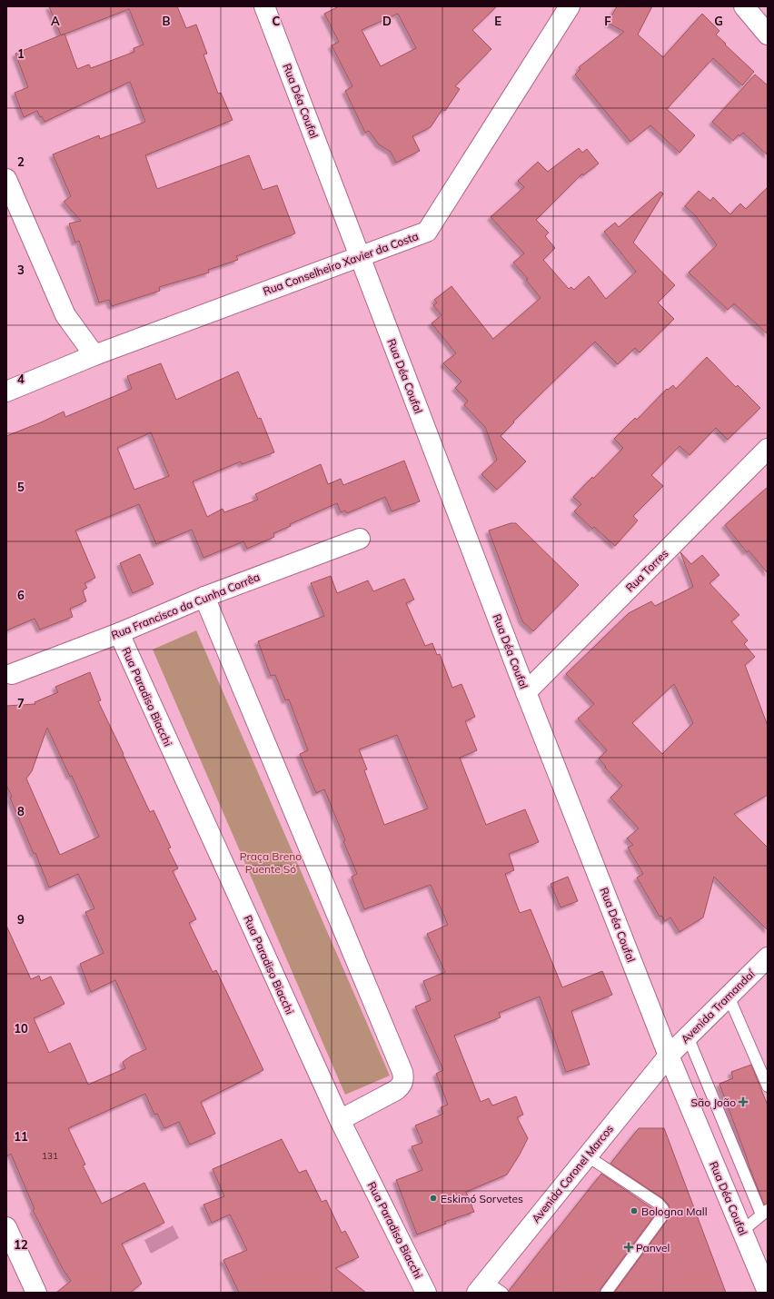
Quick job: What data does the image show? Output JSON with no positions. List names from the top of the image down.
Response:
{
  "streets": {
    "street": [
      "Rua Déa Coufal",
      "Rua Conselheiro Xavier da Costa",
      "Rua Torres",
      "Rua Francisco da Cunha Corrêa",
      "Rua Paradiso Biacchi",
      "Avenida Tramandaí",
      "Avenida Coronel Marcos"
    ]
  },
  "crossings": [
    ["Rua Déa Coufal", "Rua Conselheiro Xavier da Costa"],
    ["Rua Déa Coufal", "Rua Torres"],
    ["Rua Déa Coufal", "Avenida Tramandaí"],
    ["Rua Déa Coufal", "Avenida Coronel Marcos"],
    ["Rua Francisco da Cunha Corrêa", "Rua Paradiso Biacchi"],
    ["Avenida Tramandaí", "Avenida Coronel Marcos"]
  ],
  "parks": ["Praça Breno Puente Só"],
  "places": {
    "health": ["São João", "Panvel"],
    "other": ["Eskimó Sorvetes", "Bologna Mall"]
  },
  "house_numbers": ["131"],
  "grid": {
    "columns": [
      "A",
      "B",
      "C",
      "D",
      "E",
      "F",
      "G"
    ],
    "rows": [
      "1",
      "2",
      "3",
      "4",
      "5",
      "6",
      "7",
      "8",
      "9",
      "10",
      "11",
      "12"
    ]
  }
}
